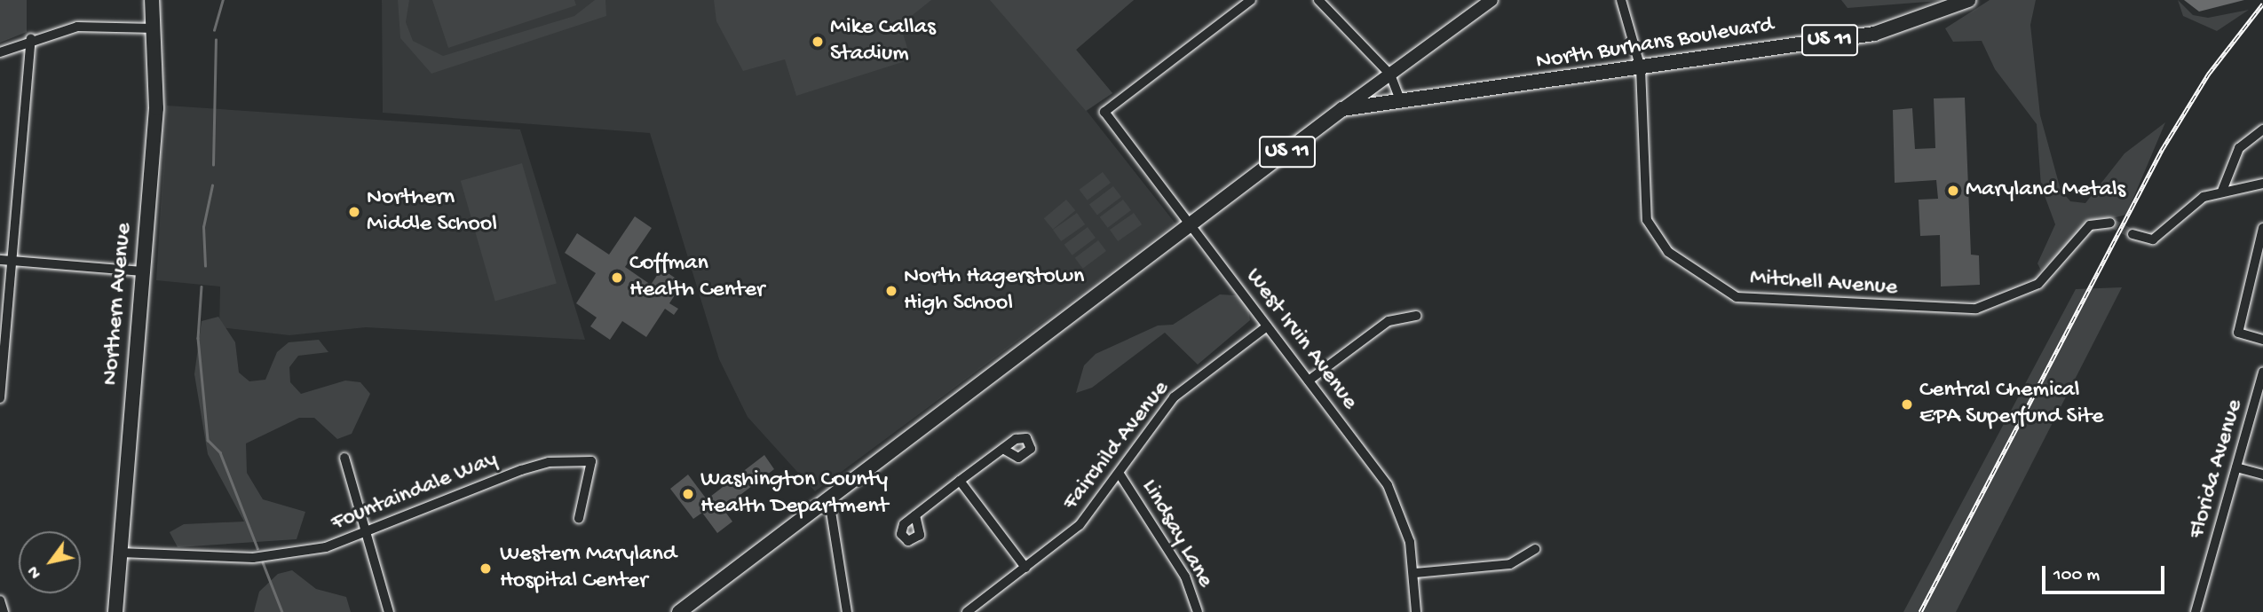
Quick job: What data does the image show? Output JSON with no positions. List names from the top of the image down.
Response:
{
  "streets": {
    "main road": ["US 11", "North Burhans Boulevard", "Northern Avenue"],
    "street": [
      "Mitchell Avenue",
      "West Irvin Avenue",
      "Fairchild Avenue",
      "Florida Avenue",
      "Fountaindale Way",
      "Lindsay Lane"
    ]
  },
  "crossings": [
    ["US 11", "North Burhans Boulevard"],
    ["US 11", "West Irvin Avenue"],
    ["North Burhans Boulevard", "Mitchell Avenue"],
    ["Northern Avenue", "Fountaindale Way"],
    ["West Irvin Avenue", "Fairchild Avenue"],
    ["Fairchild Avenue", "Lindsay Lane"]
  ],
  "places": [
    "Mike Callas Stadium",
    "Maryland Metals",
    "Northern Middle School",
    "Coffman Health Center",
    "North Hagerstown High School",
    "Central Chemical EPA Superfund Site",
    "Washington County Health Department",
    "Western Maryland Hospital Center"
  ],
  "scale_bar": "100 m",
  "north": "bottom left"
}
